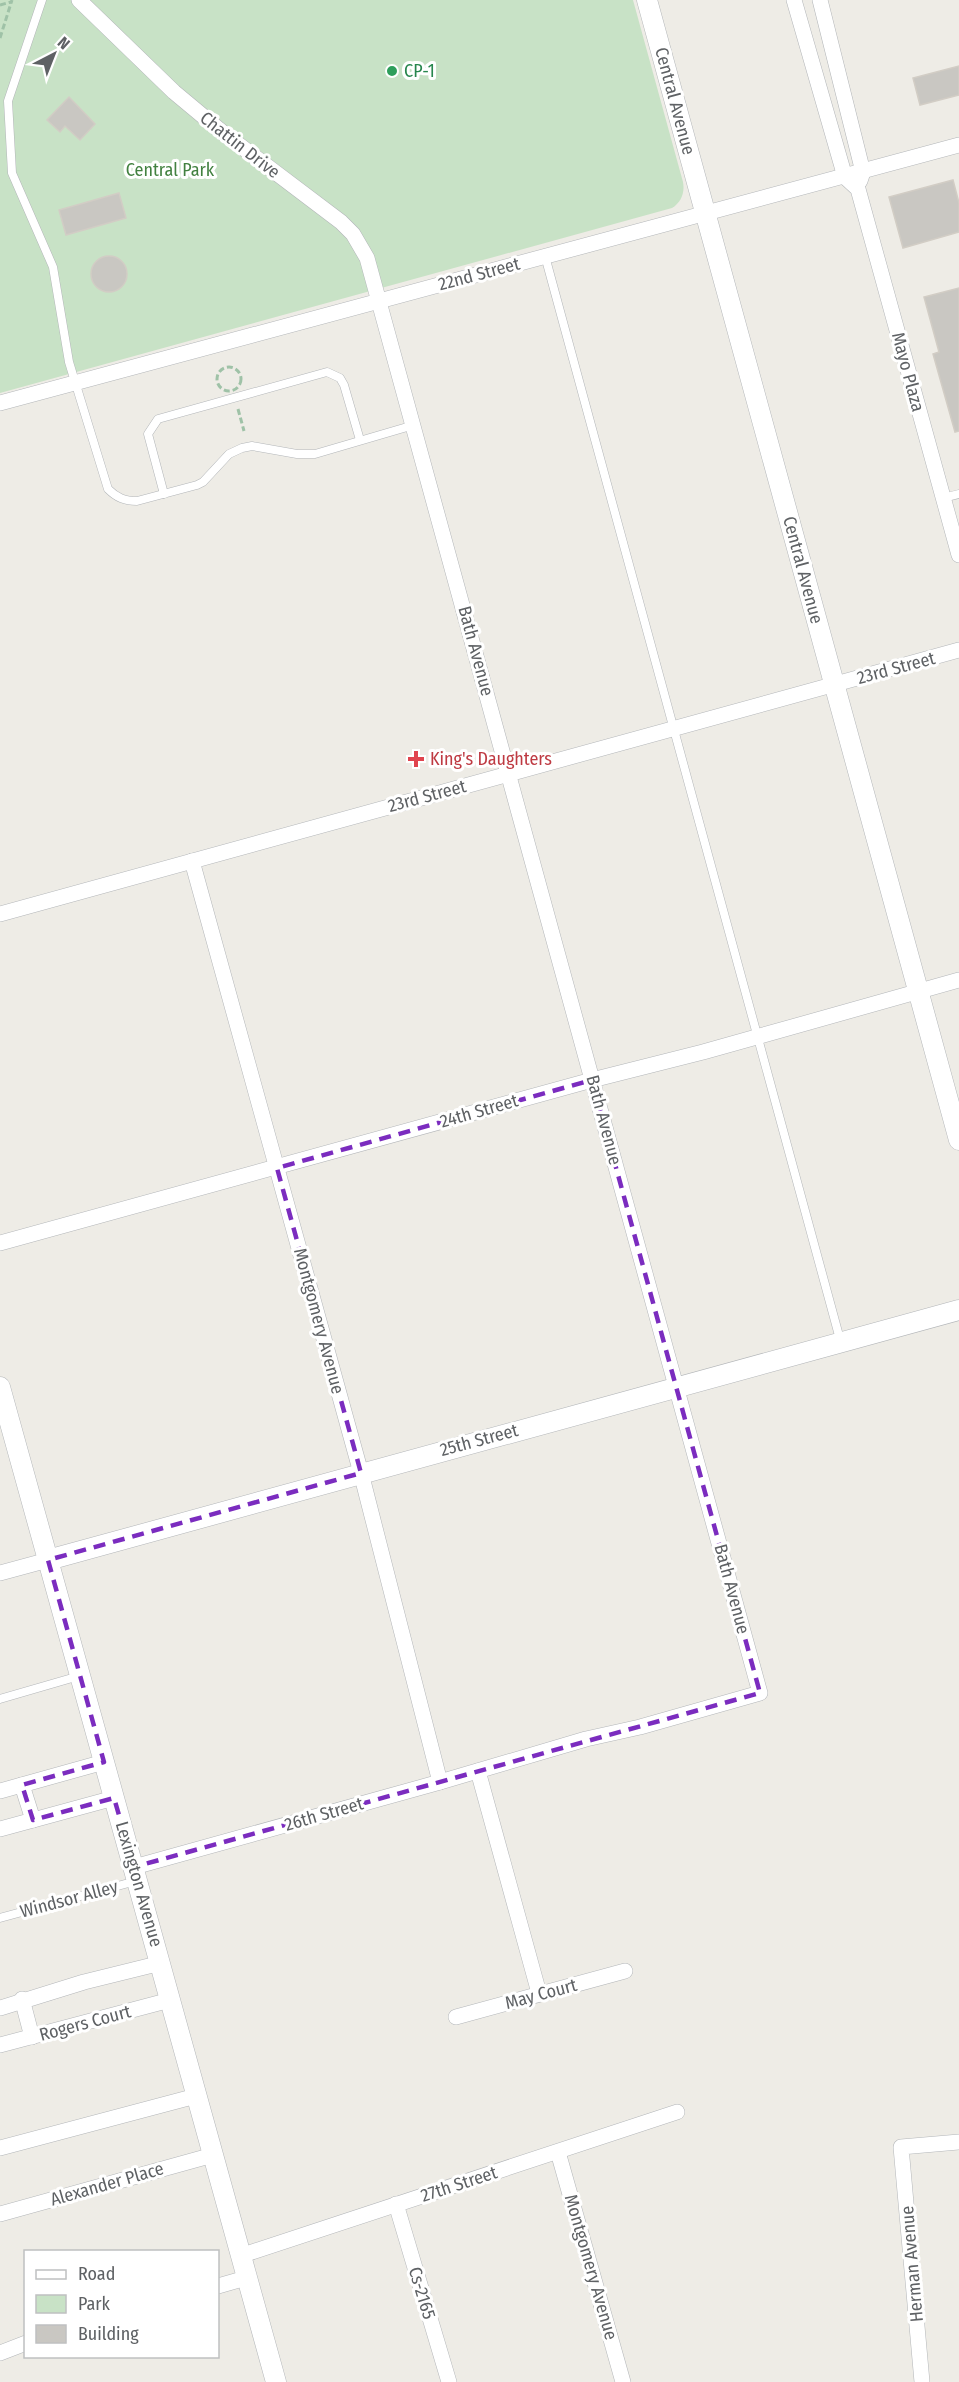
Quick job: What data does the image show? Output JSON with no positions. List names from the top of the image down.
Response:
{
  "streets": {
    "street": [
      "Central Avenue",
      "Chattin Drive",
      "22nd Street",
      "Mayo Plaza",
      "Bath Avenue",
      "23rd Street",
      "24th Street",
      "Montgomery Avenue",
      "25th Street",
      "26th Street",
      "Lexington Avenue",
      "May Court",
      "Rogers Court",
      "Alexander Place",
      "27th Street",
      "Herman Avenue",
      "Cs-2165"
    ],
    "lane": ["Windsor Alley"]
  },
  "crossings": [
    ["Central Avenue", "22nd Street"],
    ["Central Avenue", "23rd Street"],
    ["Central Avenue", "24th Street"],
    ["Chattin Drive", "22nd Street"],
    ["Chattin Drive", "Bath Avenue"],
    ["22nd Street", "Bath Avenue"],
    ["Bath Avenue", "23rd Street"],
    ["Bath Avenue", "24th Street"],
    ["Bath Avenue", "25th Street"],
    ["Bath Avenue", "26th Street"],
    ["23rd Street", "Montgomery Avenue"],
    ["24th Street", "Montgomery Avenue"],
    ["Montgomery Avenue", "25th Street"],
    ["Montgomery Avenue", "26th Street"],
    ["Montgomery Avenue", "27th Street"],
    ["25th Street", "Lexington Avenue"],
    ["26th Street", "Lexington Avenue"],
    ["26th Street", "Windsor Alley"],
    ["Lexington Avenue", "Windsor Alley"],
    ["Lexington Avenue", "Rogers Court"],
    ["Lexington Avenue", "Alexander Place"],
    ["Lexington Avenue", "27th Street"],
    ["27th Street", "Cs-2165"]
  ],
  "parks": ["Central Park"],
  "places": {
    "other": ["CP-1"],
    "health": ["King's Daughters"]
  },
  "legend": ["Road", "Park", "Building"],
  "north": "top right"
}
